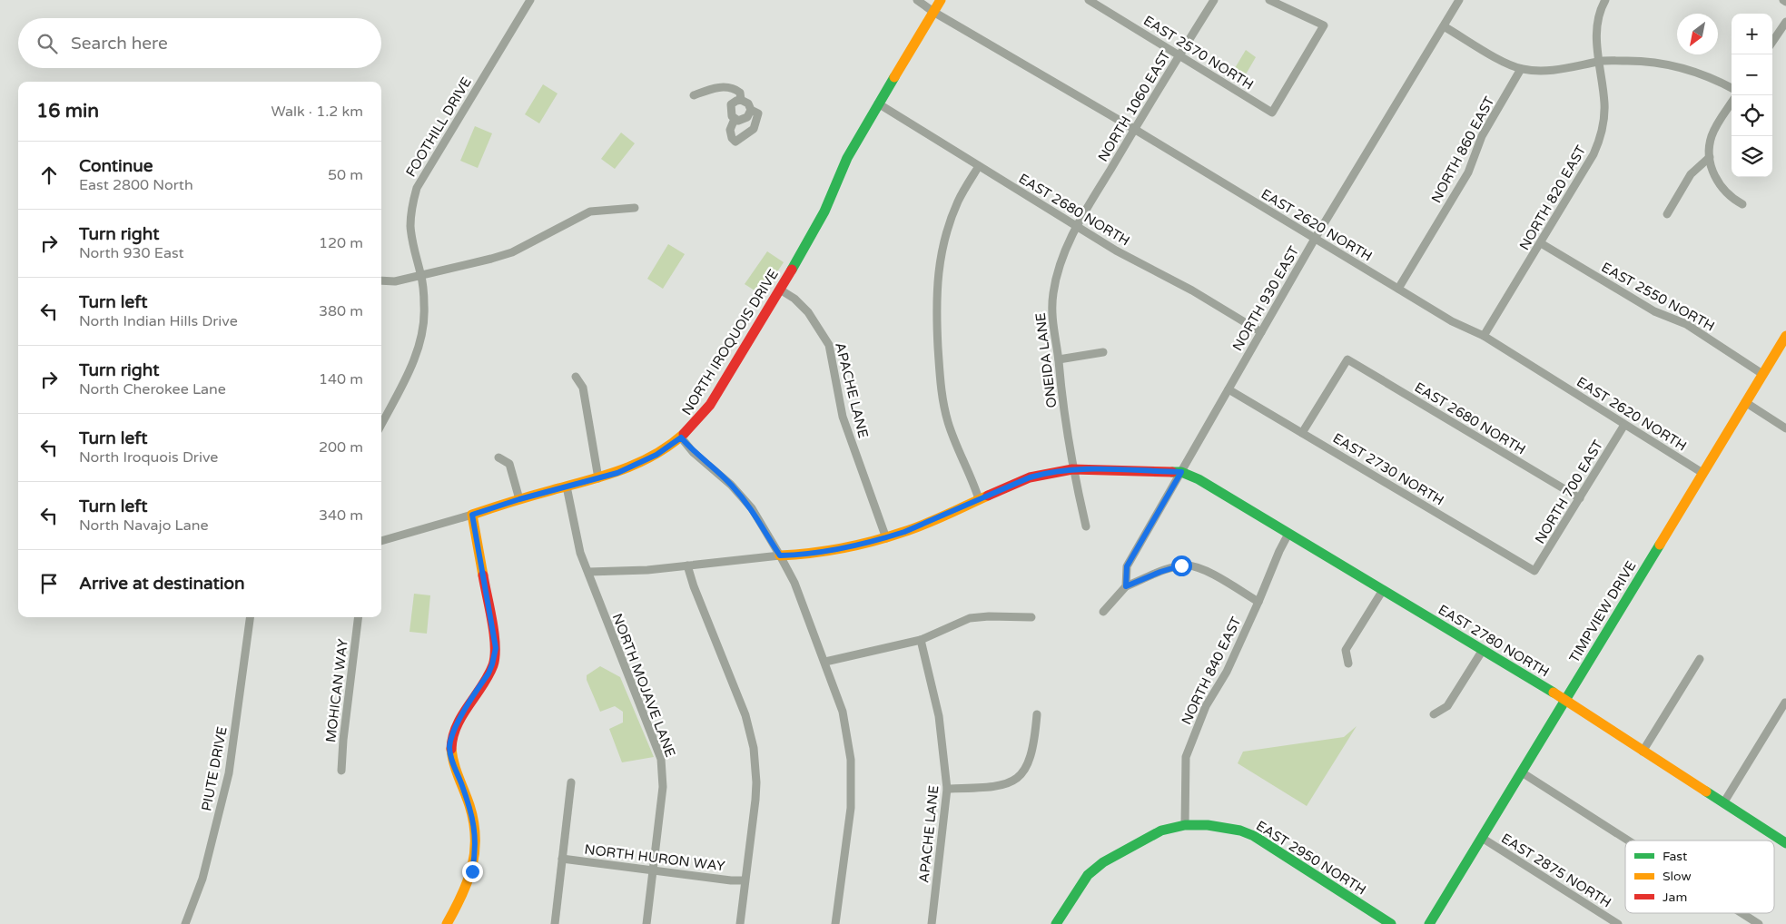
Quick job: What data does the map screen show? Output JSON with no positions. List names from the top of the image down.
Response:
{
  "streets": {
    "street": [
      "EAST 2570 NORTH",
      "NORTH 1060 EAST",
      "FOOTHILL DRIVE",
      "NORTH 860 EAST",
      "NORTH 820 EAST",
      "EAST 2680 NORTH",
      "EAST 2620 NORTH",
      "EAST 2550 NORTH",
      "NORTH 930 EAST",
      "NORTH IROQUOIS DRIVE",
      "ONEIDA LANE",
      "APACHE LANE",
      "EAST 2730 NORTH",
      "NORTH 700 EAST",
      "TIMPVIEW DRIVE",
      "EAST 2780 NORTH",
      "NORTH 840 EAST",
      "NORTH MOJAVE LANE",
      "MOHICAN WAY",
      "PIUTE DRIVE",
      "NORTH HURON WAY",
      "EAST 2950 NORTH",
      "EAST 2875 NORTH"
    ]
  },
  "crossings": [
    ["EAST 2570 NORTH", "NORTH 1060 EAST"],
    ["NORTH 1060 EAST", "EAST 2680 NORTH"],
    ["NORTH 1060 EAST", "EAST 2620 NORTH"],
    ["NORTH 1060 EAST", "ONEIDA LANE"],
    ["NORTH 860 EAST", "EAST 2620 NORTH"],
    ["NORTH 820 EAST", "EAST 2620 NORTH"],
    ["NORTH 820 EAST", "EAST 2550 NORTH"],
    ["EAST 2680 NORTH", "NORTH 930 EAST"],
    ["EAST 2680 NORTH", "NORTH IROQUOIS DRIVE"],
    ["EAST 2680 NORTH", "ONEIDA LANE"],
    ["EAST 2680 NORTH", "EAST 2730 NORTH"],
    ["EAST 2680 NORTH", "NORTH 700 EAST"],
    ["EAST 2620 NORTH", "NORTH 930 EAST"],
    ["EAST 2620 NORTH", "NORTH IROQUOIS DRIVE"],
    ["EAST 2620 NORTH", "NORTH 700 EAST"],
    ["EAST 2620 NORTH", "TIMPVIEW DRIVE"],
    ["EAST 2550 NORTH", "TIMPVIEW DRIVE"],
    ["NORTH 930 EAST", "EAST 2730 NORTH"],
    ["NORTH 930 EAST", "EAST 2780 NORTH"],
    ["NORTH IROQUOIS DRIVE", "APACHE LANE"],
    ["NORTH IROQUOIS DRIVE", "NORTH MOJAVE LANE"],
    ["EAST 2730 NORTH", "NORTH 700 EAST"],
    ["TIMPVIEW DRIVE", "EAST 2780 NORTH"],
    ["TIMPVIEW DRIVE", "EAST 2875 NORTH"],
    ["EAST 2780 NORTH", "NORTH 840 EAST"],
    ["NORTH 840 EAST", "EAST 2950 NORTH"],
    ["NORTH MOJAVE LANE", "NORTH HURON WAY"]
  ],
  "legend": ["Fast", "Slow", "Jam"],
  "north": "bottom left",
  "page": {
    "map_buttons": ["+", "−"],
    "search": "Search here",
    "heading": ["16 min", "Walk · 1.2 km"],
    "list": [
      ["Continue", "East 2800 North", "50 m"],
      ["Turn right", "North 930 East", "120 m"],
      ["Turn left", "North Indian Hills Drive", "380 m"],
      ["Turn right", "North Cherokee Lane", "140 m"],
      ["Turn left", "North Iroquois Drive", "200 m"],
      ["Turn left", "North Navajo Lane", "340 m"],
      "Arrive at destination"
    ]
  }
}
